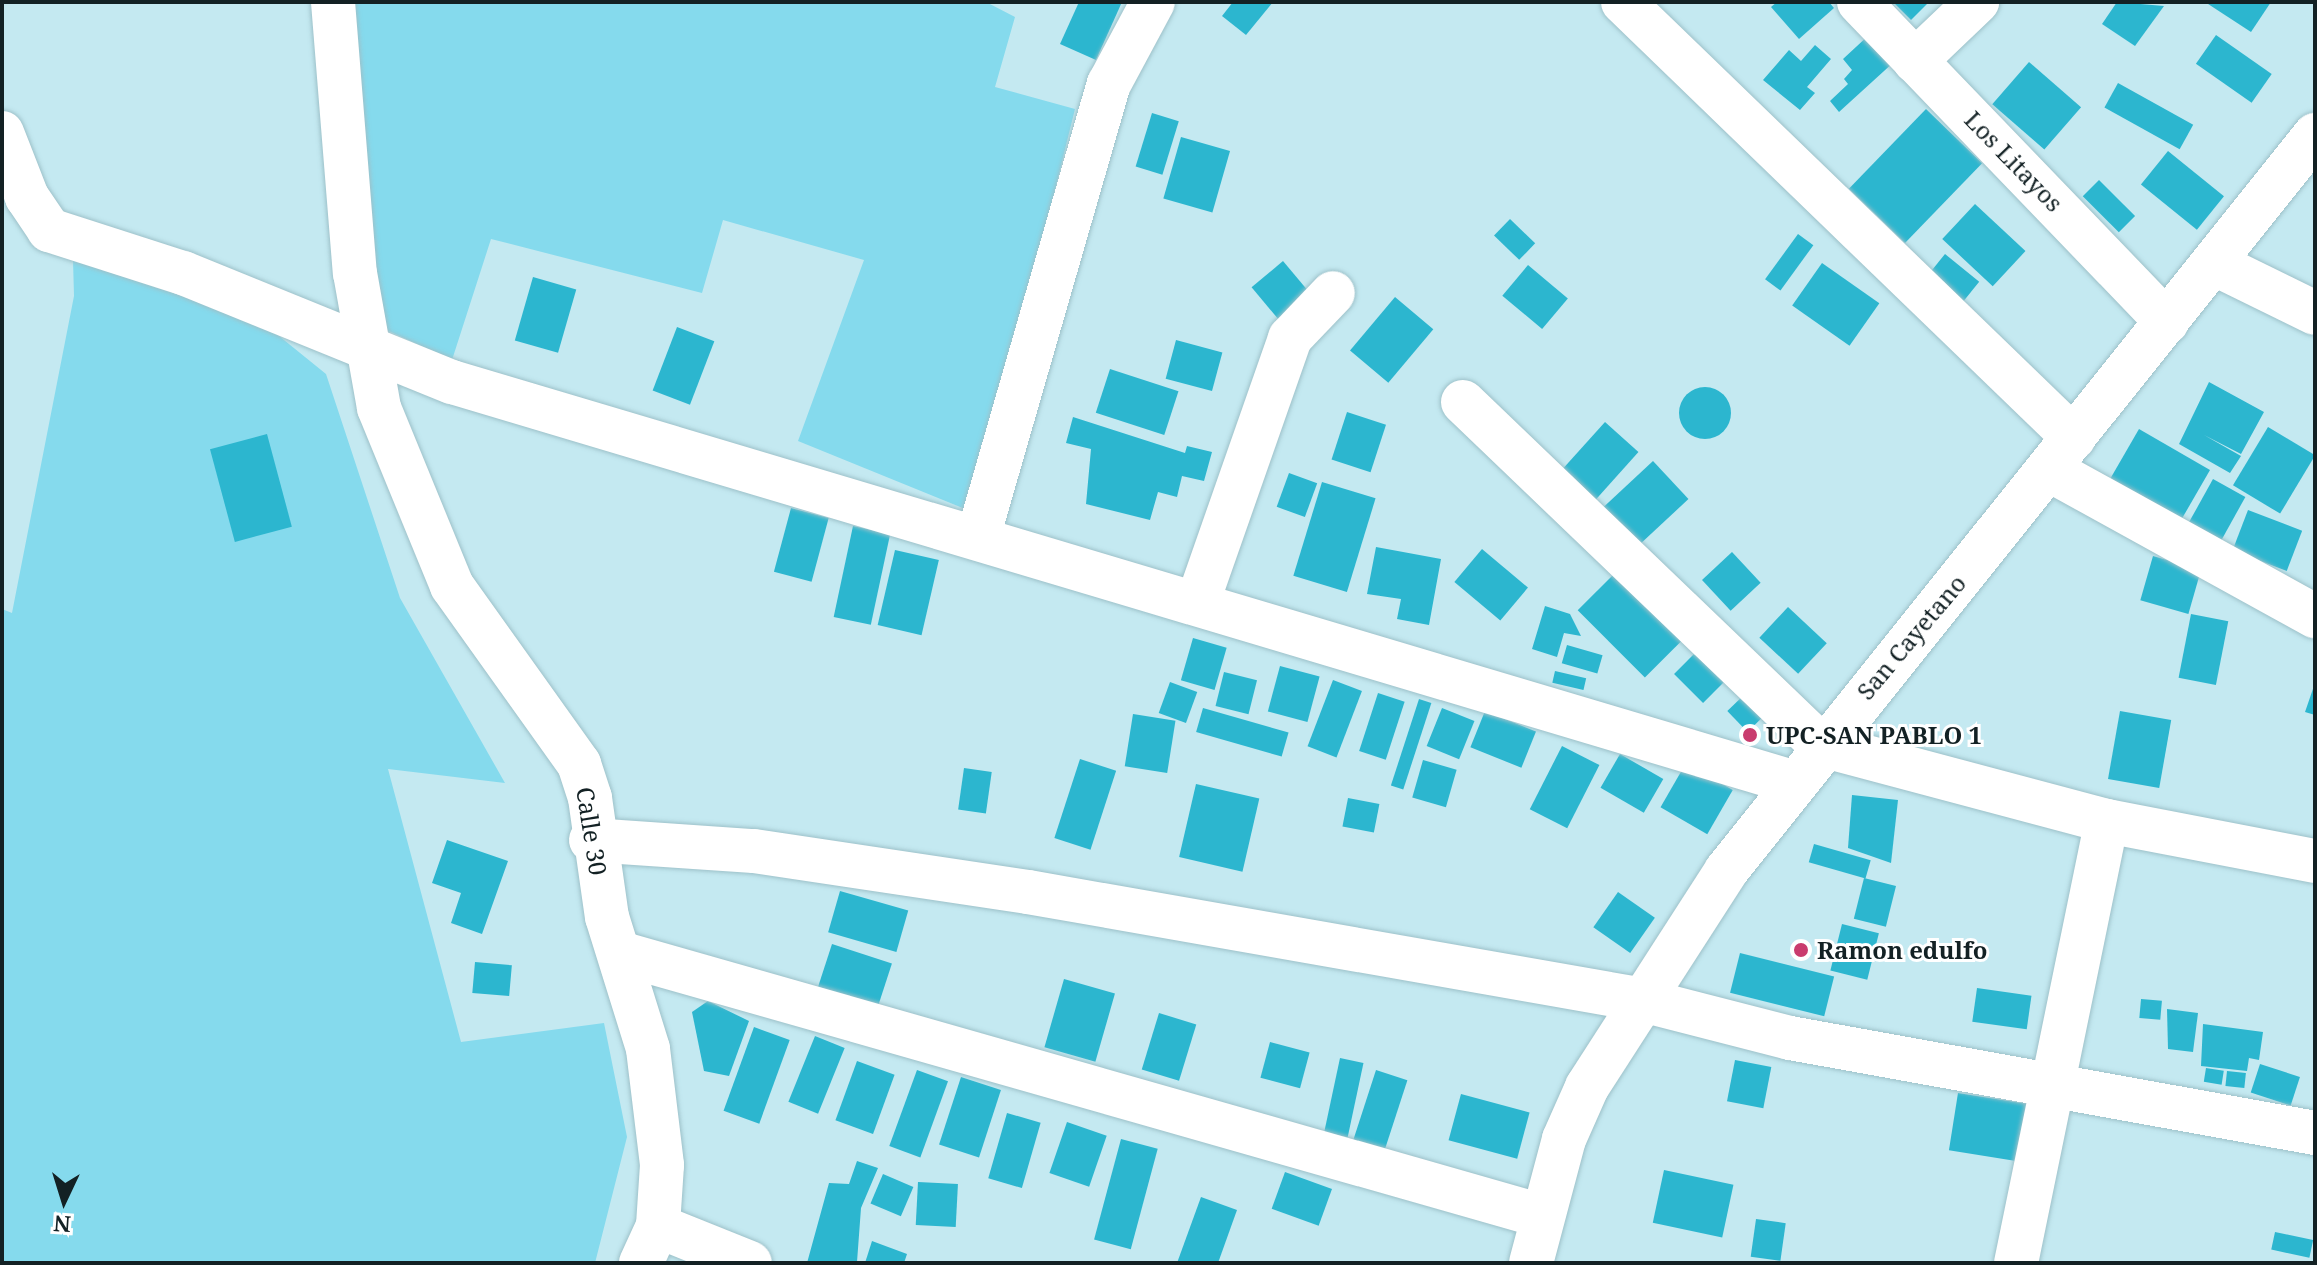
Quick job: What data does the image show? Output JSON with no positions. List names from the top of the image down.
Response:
{
  "streets": {
    "street": ["Los Litayos", "San Cayetano", "Calle 30"]
  },
  "crossings": [
    ["Los Litayos", "San Cayetano"]
  ],
  "places": ["UPC-SAN PABLO 1", "Ramon edulfo"],
  "north": "bottom"
}
